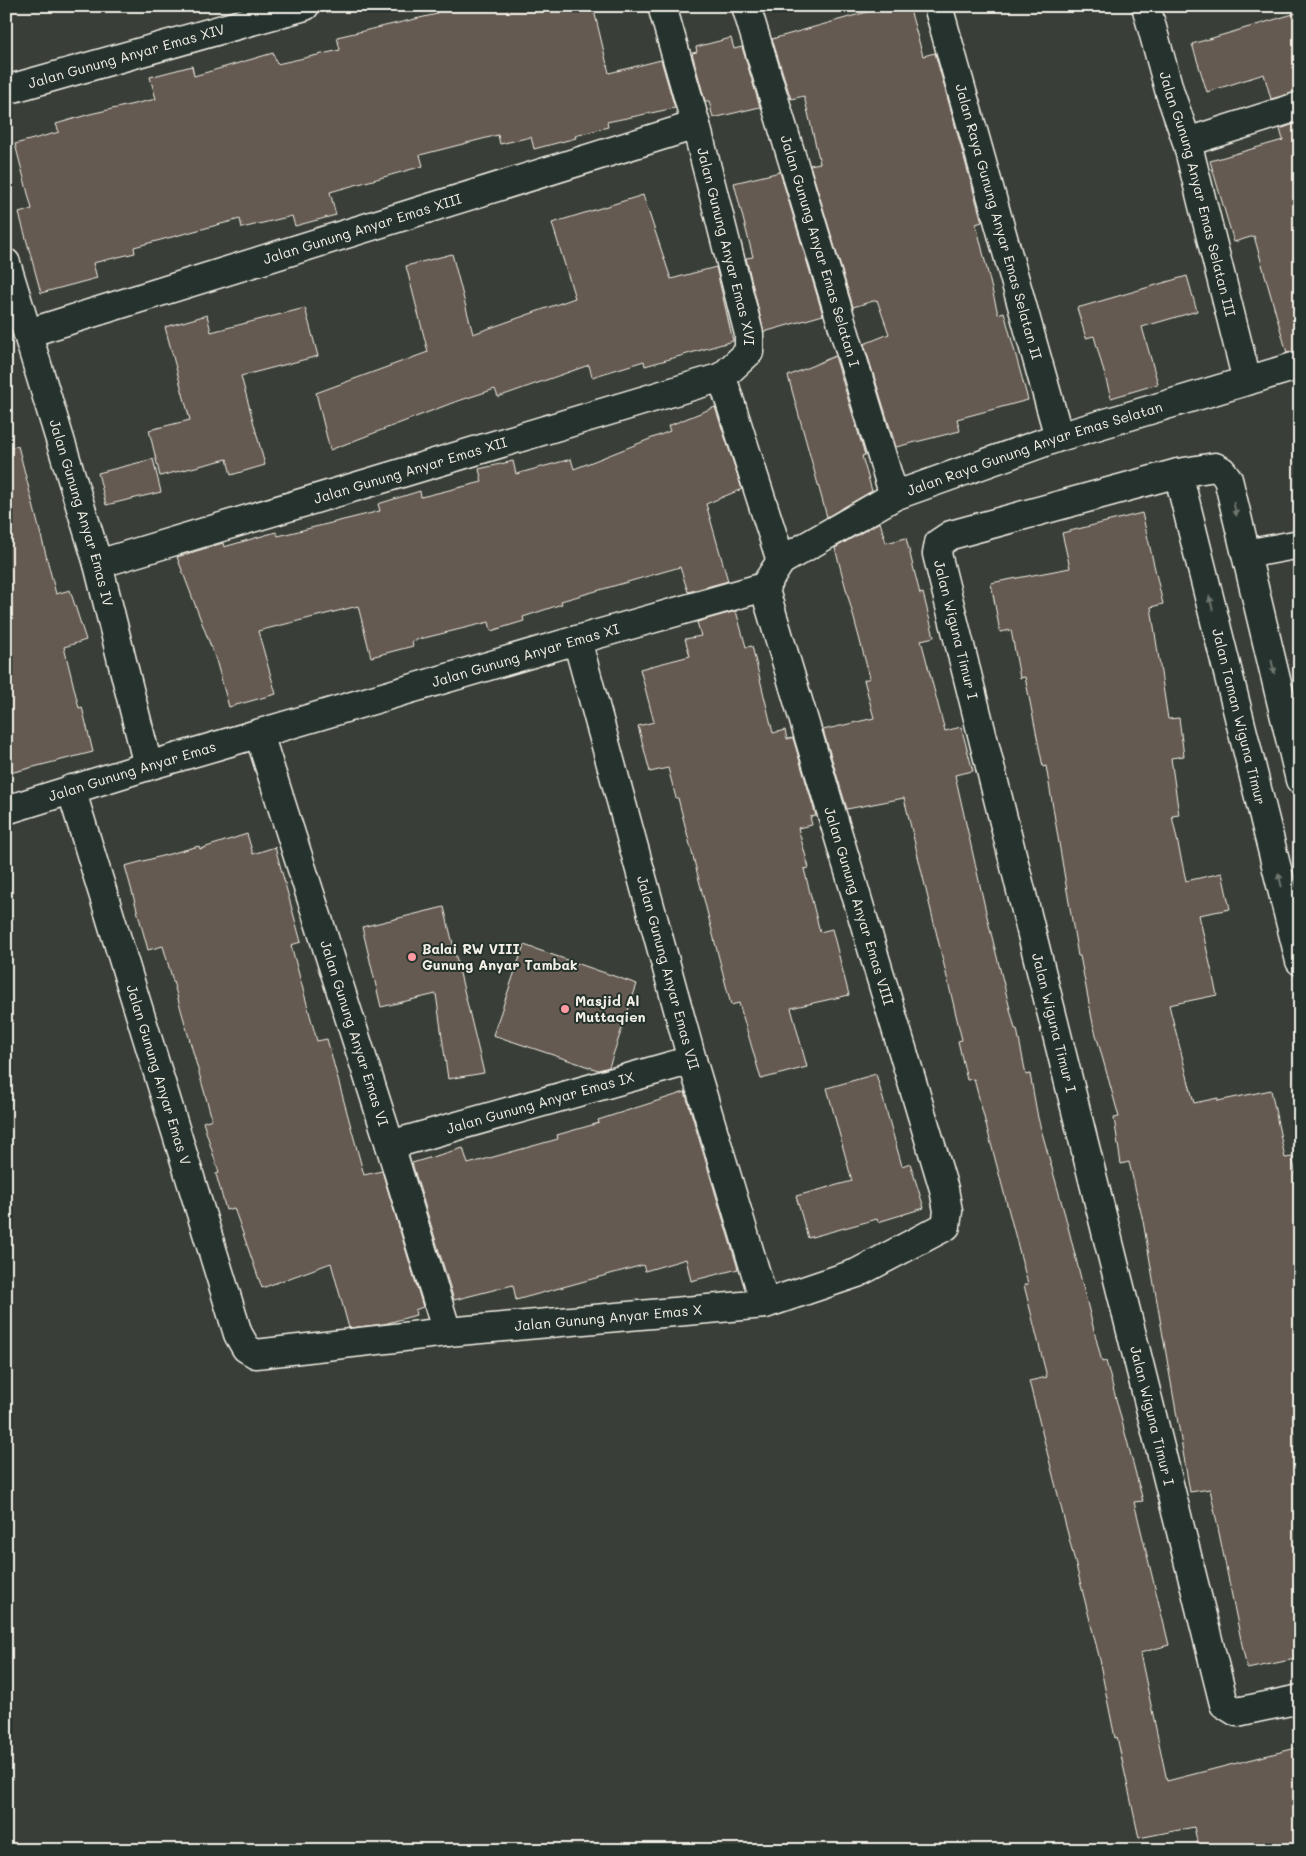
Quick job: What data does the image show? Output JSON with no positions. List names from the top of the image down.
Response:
{
  "streets": {
    "street": [
      "Jalan Gunung Anyar Emas XIV",
      "Jalan Gunung Anyar Emas Selatan III",
      "Jalan Raya Gunung Anyar Emas Selatan II",
      "Jalan Gunung Anyar Emas XIII",
      "Jalan Gunung Anyar Emas XVI",
      "Jalan Gunung Anyar Emas Selatan I",
      "Jalan Raya Gunung Anyar Emas Selatan",
      "Jalan Gunung Anyar Emas XII",
      "Jalan Gunung Anyar Emas IV",
      "Jalan Wiguna Timur I",
      "Jalan Gunung Anyar Emas XI",
      "Jalan Taman Wiguna Timur",
      "Jalan Gunung Anyar Emas",
      "Jalan Gunung Anyar Emas VIII",
      "Jalan Gunung Anyar Emas VII",
      "Jalan Gunung Anyar Emas VI",
      "Jalan Gunung Anyar Emas V",
      "Jalan Gunung Anyar Emas IX",
      "Jalan Gunung Anyar Emas X"
    ]
  },
  "crossings": [
    ["Jalan Gunung Anyar Emas Selatan III", "Jalan Raya Gunung Anyar Emas Selatan"],
    ["Jalan Raya Gunung Anyar Emas Selatan II", "Jalan Raya Gunung Anyar Emas Selatan"],
    ["Jalan Gunung Anyar Emas XIII", "Jalan Gunung Anyar Emas XVI"],
    ["Jalan Gunung Anyar Emas XIII", "Jalan Gunung Anyar Emas IV"],
    ["Jalan Gunung Anyar Emas XVI", "Jalan Gunung Anyar Emas XII"],
    ["Jalan Gunung Anyar Emas Selatan I", "Jalan Raya Gunung Anyar Emas Selatan"],
    ["Jalan Gunung Anyar Emas XII", "Jalan Gunung Anyar Emas IV"],
    ["Jalan Gunung Anyar Emas IV", "Jalan Gunung Anyar Emas"],
    ["Jalan Wiguna Timur I", "Jalan Taman Wiguna Timur"],
    ["Jalan Gunung Anyar Emas XI", "Jalan Gunung Anyar Emas"],
    ["Jalan Gunung Anyar Emas XI", "Jalan Gunung Anyar Emas VIII"],
    ["Jalan Gunung Anyar Emas XI", "Jalan Gunung Anyar Emas VII"],
    ["Jalan Gunung Anyar Emas XI", "Jalan Gunung Anyar Emas VI"],
    ["Jalan Gunung Anyar Emas", "Jalan Gunung Anyar Emas VI"],
    ["Jalan Gunung Anyar Emas", "Jalan Gunung Anyar Emas V"],
    ["Jalan Gunung Anyar Emas VIII", "Jalan Gunung Anyar Emas X"],
    ["Jalan Gunung Anyar Emas VII", "Jalan Gunung Anyar Emas IX"],
    ["Jalan Gunung Anyar Emas VII", "Jalan Gunung Anyar Emas X"],
    ["Jalan Gunung Anyar Emas VI", "Jalan Gunung Anyar Emas IX"],
    ["Jalan Gunung Anyar Emas VI", "Jalan Gunung Anyar Emas X"],
    ["Jalan Gunung Anyar Emas V", "Jalan Gunung Anyar Emas X"]
  ],
  "places": ["Balai RW VIII Gunung Anyar Tambak", "Masjid Al Muttaqien"]
}
